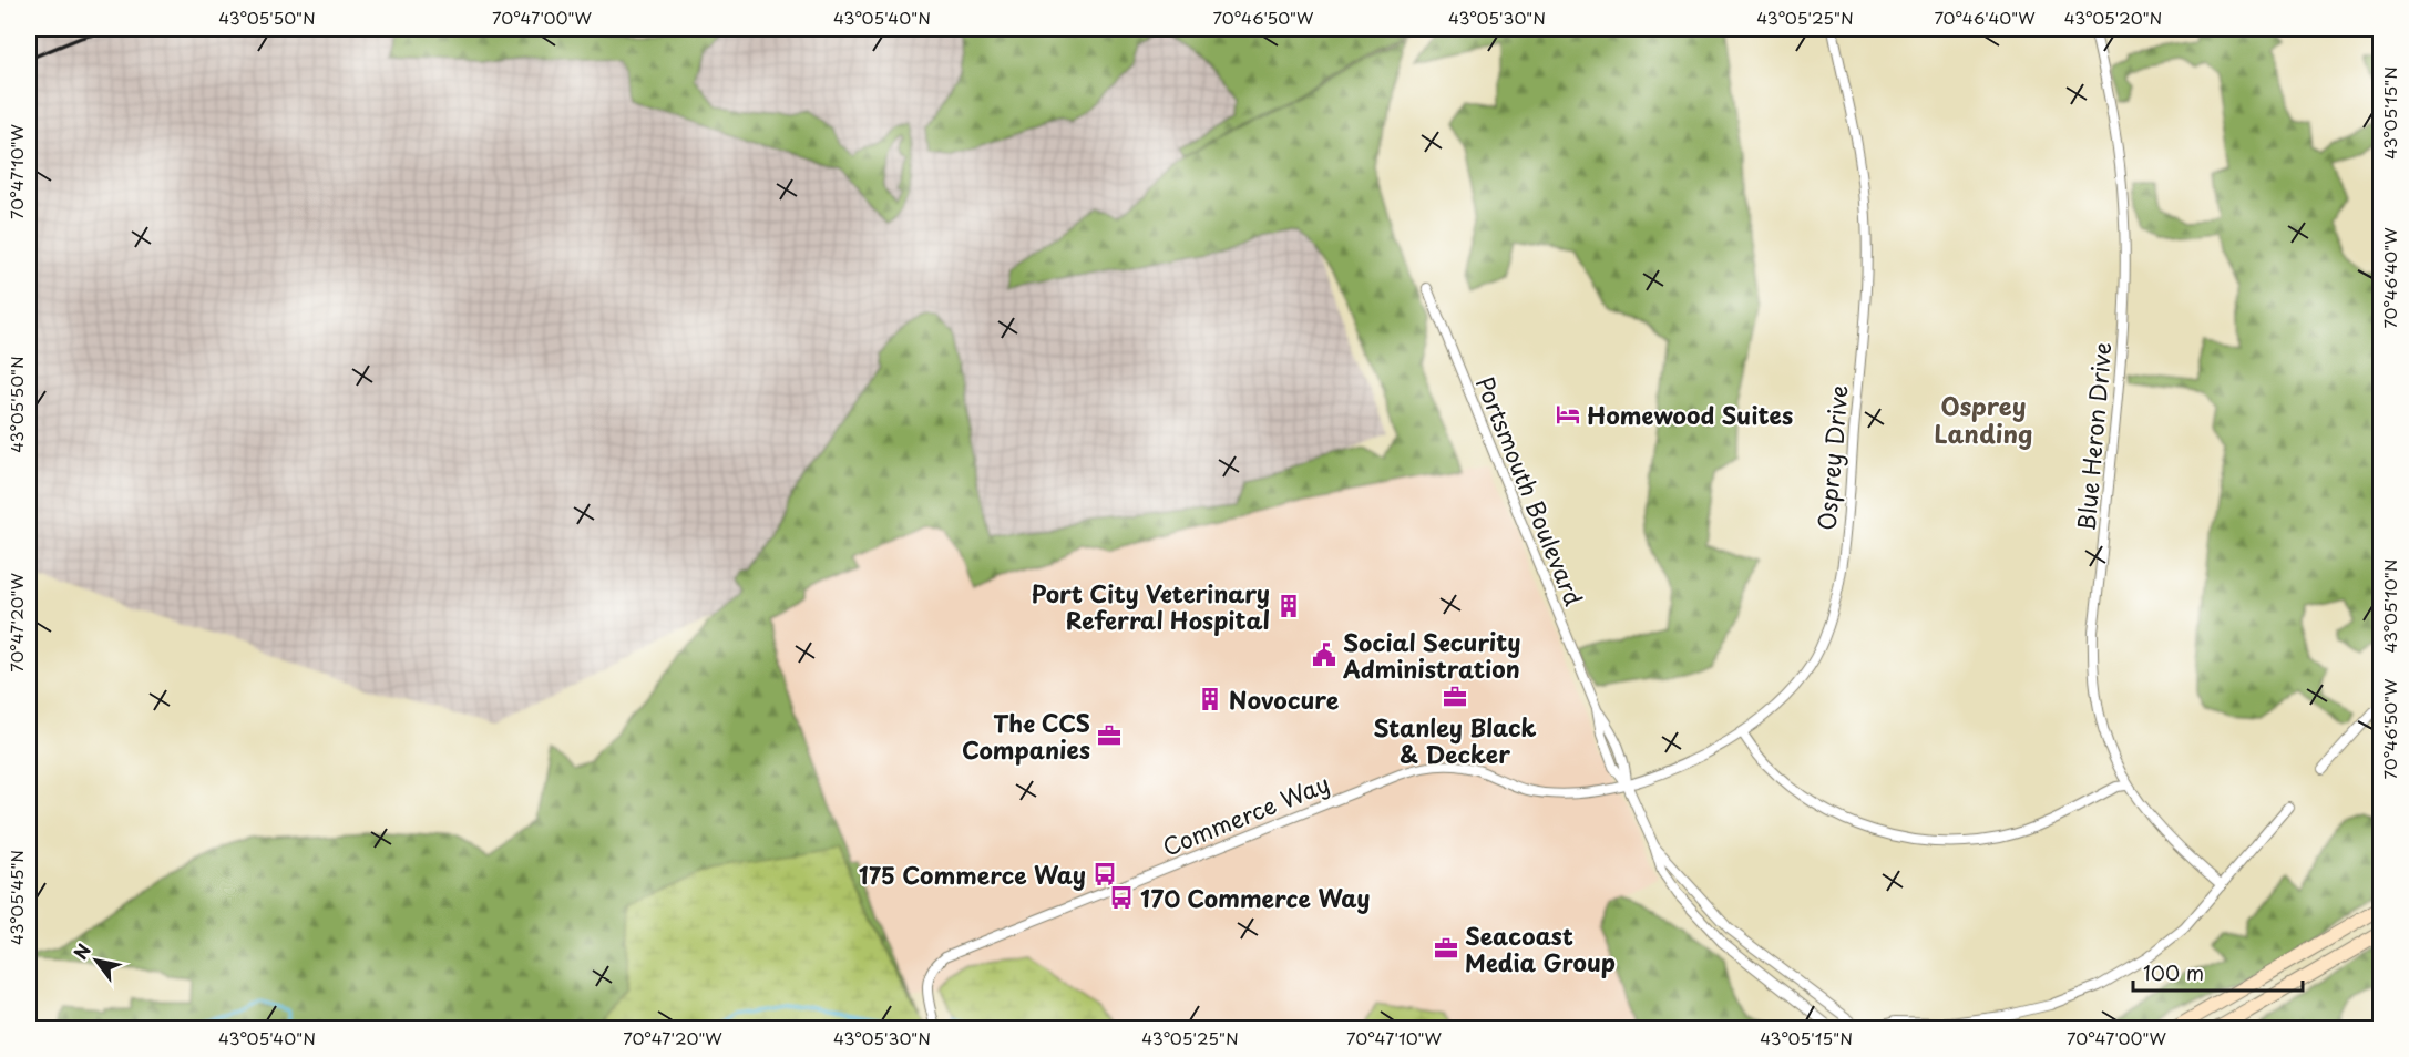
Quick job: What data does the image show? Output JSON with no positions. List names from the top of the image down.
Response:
{
  "streets": {
    "street": [
      "Blue Heron Drive",
      "Osprey Drive",
      "Portsmouth Boulevard",
      "Commerce Way"
    ]
  },
  "crossings": [
    ["Osprey Drive", "Portsmouth Boulevard"],
    ["Osprey Drive", "Commerce Way"],
    ["Portsmouth Boulevard", "Commerce Way"]
  ],
  "districts": ["Osprey Landing"],
  "places": {
    "hotel": ["Homewood Suites"],
    "building": ["Port City Veterinary Referral Hospital", "Novocure"],
    "public building": ["Social Security Administration"],
    "office": ["Stanley Black & Decker", "The CCS Companies", "Seacoast Media Group"],
    "bus stop": ["175 Commerce Way", "170 Commerce Way"]
  },
  "scale_bar": "100 m",
  "north": "top left",
  "coordinates": [
    "43°05'50\"N",
    "70°47'00\"W",
    "43°05'40\"N",
    "70°46'50\"W",
    "43°05'30\"N",
    "43°05'25\"N",
    "70°46'40\"W",
    "43°05'20\"N",
    "43°05'15\"N",
    "70°47'10\"W",
    "43°05'10\"N",
    "70°47'20\"W",
    "43°05'45\"N"
  ]
}
